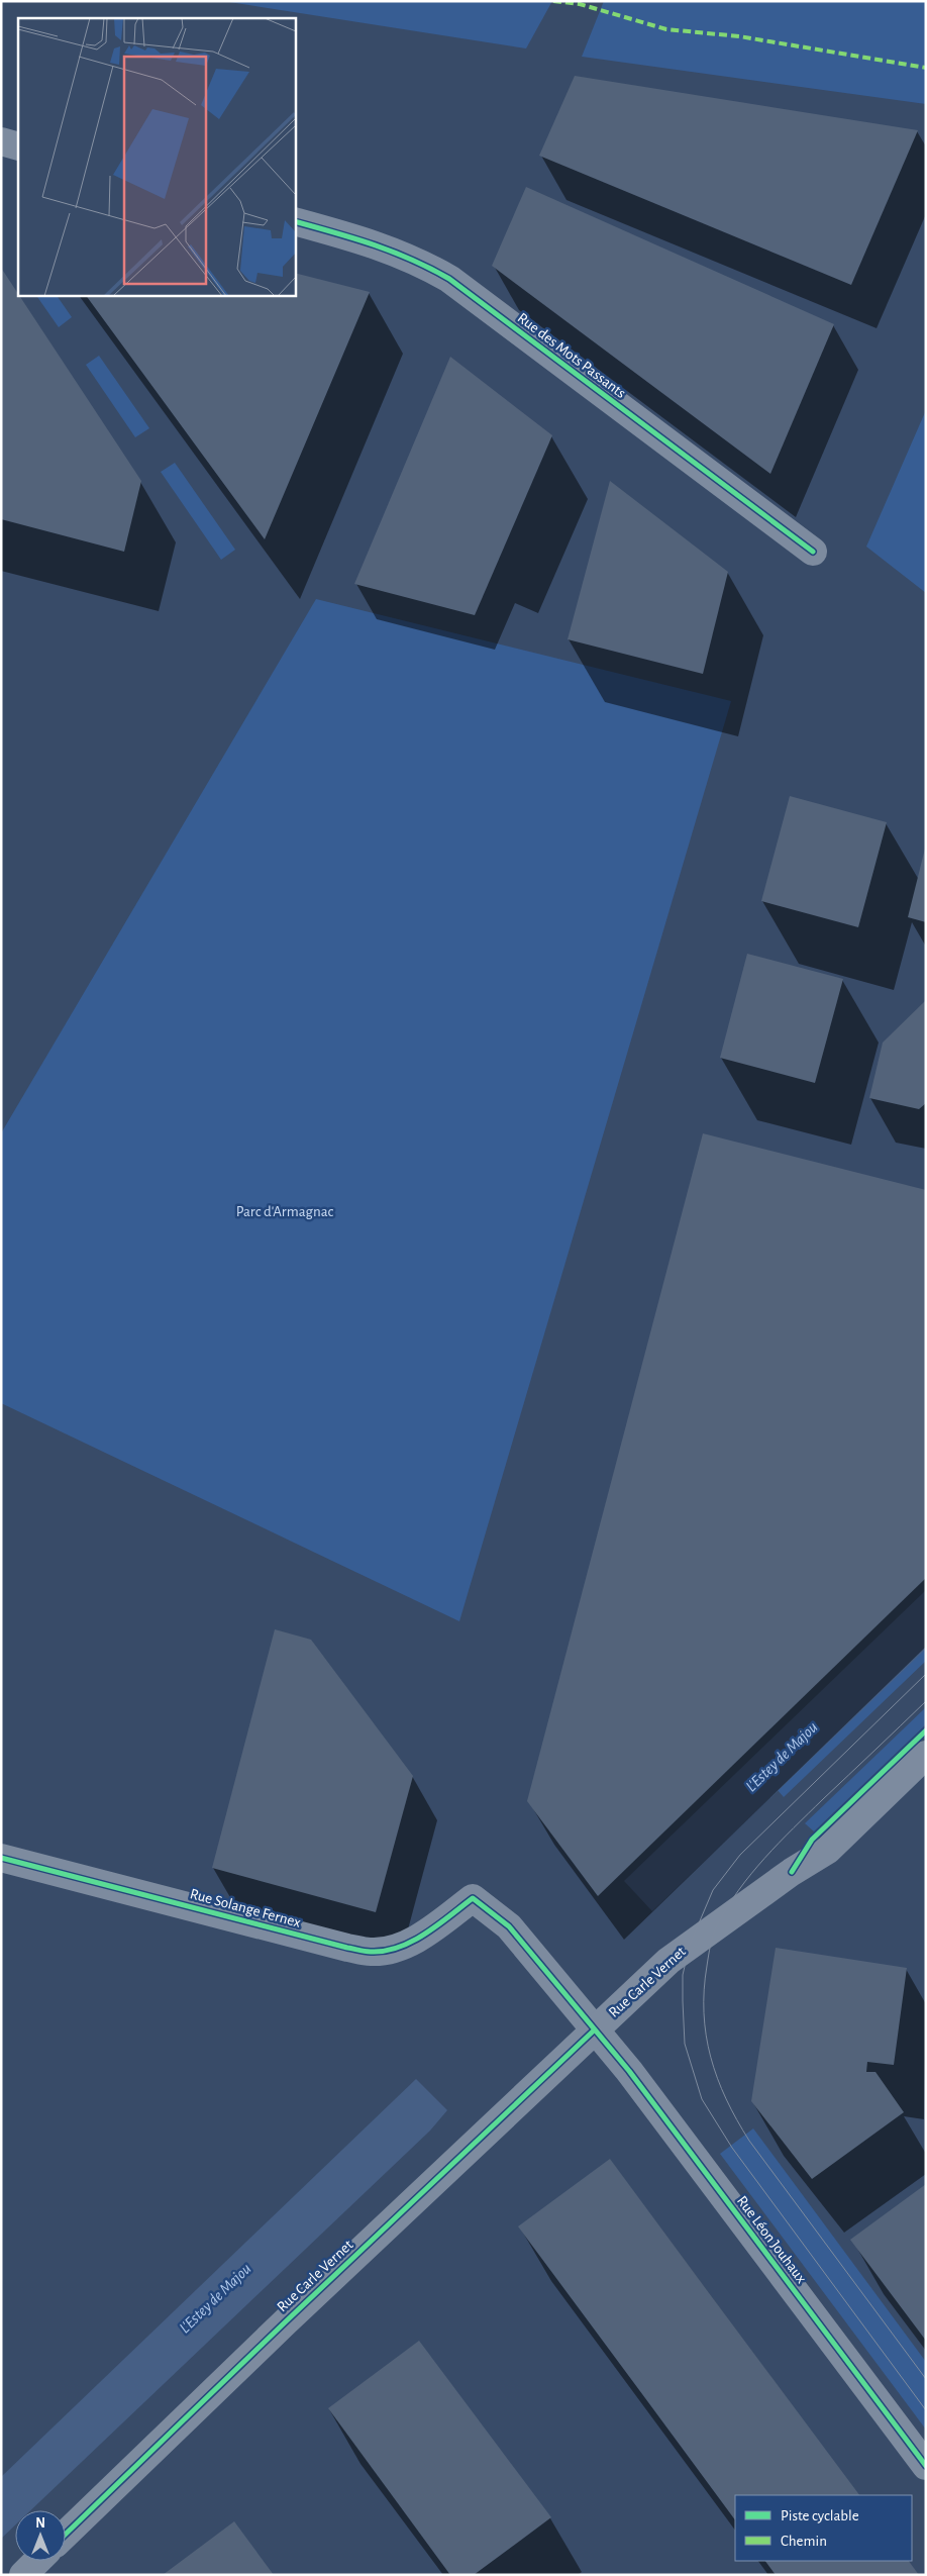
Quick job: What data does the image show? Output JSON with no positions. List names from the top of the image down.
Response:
{
  "streets": {
    "street": [
      "Rue des Mots Passants",
      "Rue Solange Fernex",
      "Rue Carle Vernet",
      "Rue Léon Jouhaux"
    ]
  },
  "crossings": [
    ["Rue Solange Fernex", "Rue Léon Jouhaux"],
    ["Rue Carle Vernet", "Rue Léon Jouhaux"]
  ],
  "water": ["L'Estey de Majou"],
  "parks": ["Parc d'Armagnac"],
  "legend": ["Piste cyclable", "Chemin"],
  "north": "top"
}
